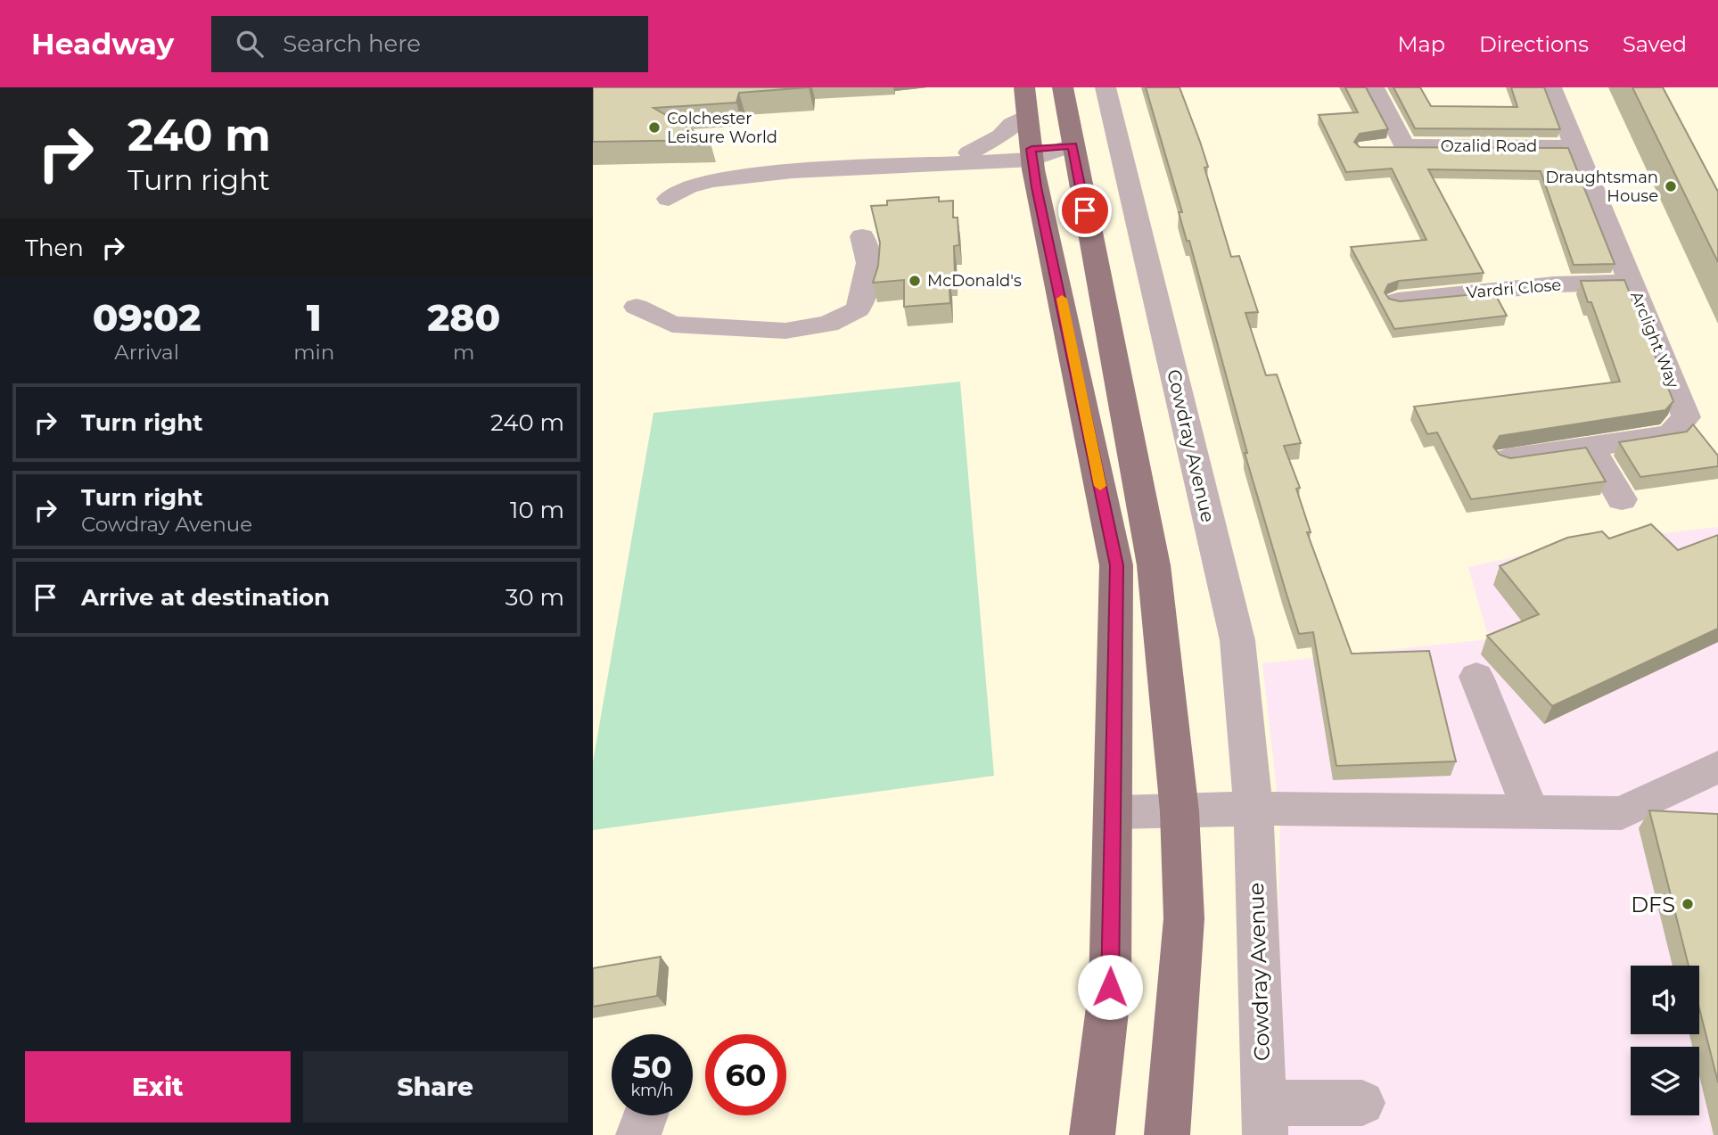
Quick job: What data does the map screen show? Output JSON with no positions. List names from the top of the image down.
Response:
{
  "streets": {
    "street": [
      "Ozalid Road",
      "Vardri Close",
      "Arclight Way",
      "Cowdray Avenue"
    ]
  },
  "crossings": [
    ["Ozalid Road", "Arclight Way"],
    ["Vardri Close", "Arclight Way"]
  ],
  "places": [
    "Colchester Leisure World",
    "Draughtsman House",
    "McDonald's",
    "DFS"
  ],
  "page": {
    "header": "Headway",
    "search": "Search here",
    "nav": ["Map", "Directions", "Saved"],
    "turn": ["240 m", "Turn right"],
    "then": "Then",
    "eta": [
      "09:02",
      "Arrival",
      "1",
      "min",
      "280",
      "m"
    ],
    "list": [
      {
        "name": "Turn right",
        "value": "240 m"
      },
      {
        "name": "Turn right",
        "note": "Cowdray Avenue",
        "value": "10 m"
      },
      {
        "name": "Arrive at destination",
        "value": "30 m"
      }
    ],
    "speed": "50 km/h",
    "limit": "60",
    "buttons": ["Exit", "Share"]
  }
}
